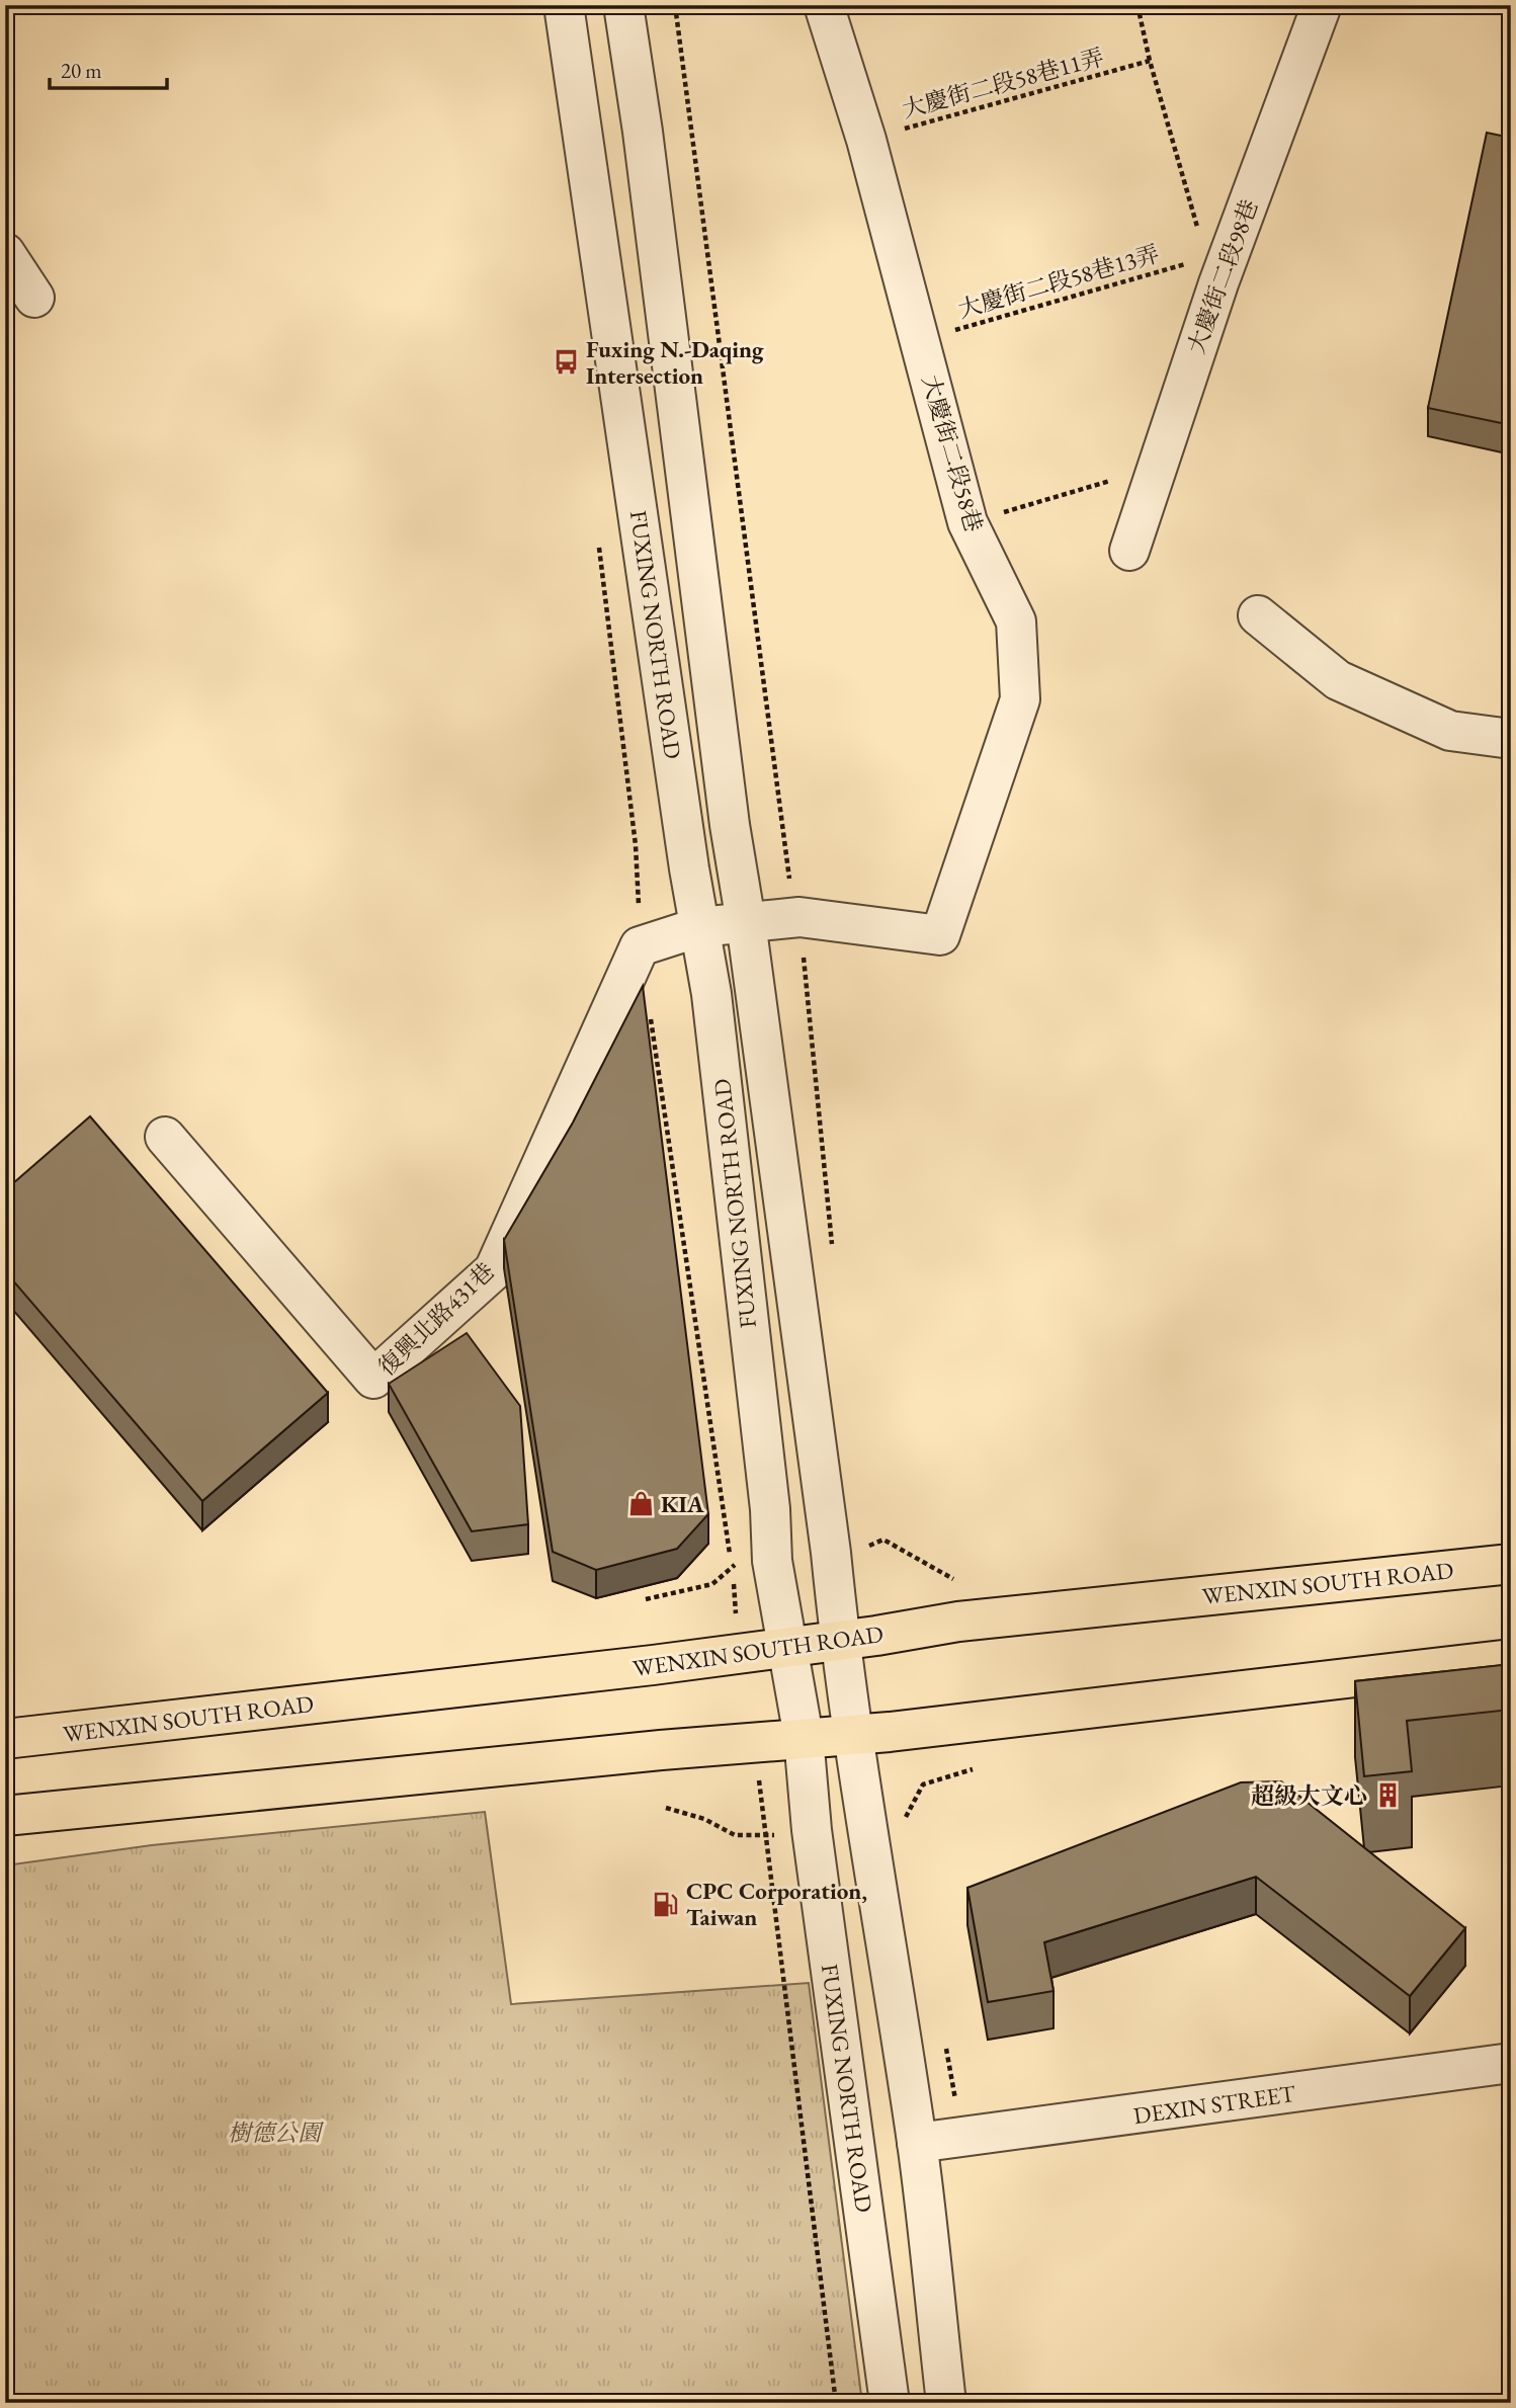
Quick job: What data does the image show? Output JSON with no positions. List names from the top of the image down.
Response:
{
  "streets": {
    "main road": ["WENXIN SOUTH ROAD"],
    "street": [
      "大慶街二段98巷",
      "大慶街二段58巷",
      "FUXING NORTH ROAD",
      "復興北路431巷",
      "DEXIN STREET"
    ],
    "path": ["大慶街二段58巷11弄", "大慶街二段58巷13弄"]
  },
  "crossings": [
    ["大慶街二段58巷11弄", "大慶街二段58巷"],
    ["大慶街二段98巷", "大慶街二段58巷13弄"],
    ["大慶街二段58巷13弄", "大慶街二段58巷"],
    ["FUXING NORTH ROAD", "WENXIN SOUTH ROAD"],
    ["FUXING NORTH ROAD", "DEXIN STREET"]
  ],
  "parks": ["樹德公園"],
  "places": {
    "bus stop": ["Fuxing N.-Daqing Intersection"],
    "shop": ["KIA"],
    "building": ["超級大文心"],
    "fuel station": ["CPC Corporation, Taiwan"]
  },
  "scale_bar": "20 m"
}
